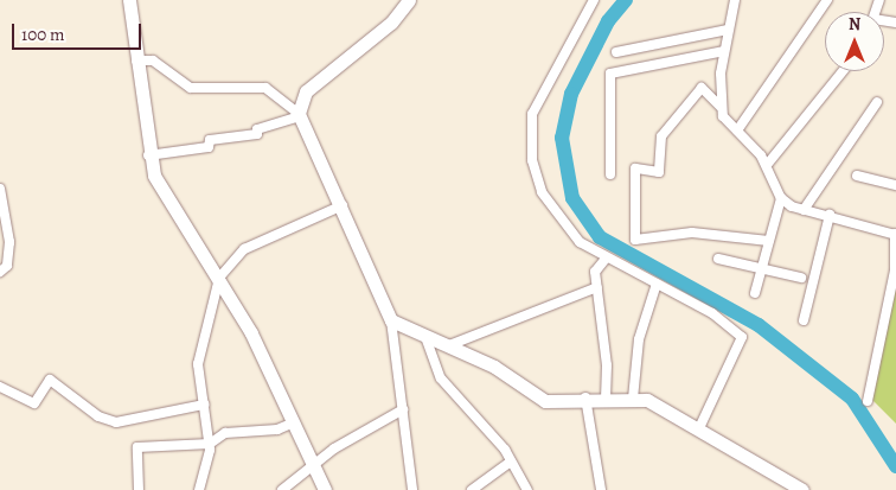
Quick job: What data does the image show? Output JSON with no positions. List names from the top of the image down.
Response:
{
  "scale_bar": "100 m",
  "north": "top"
}
